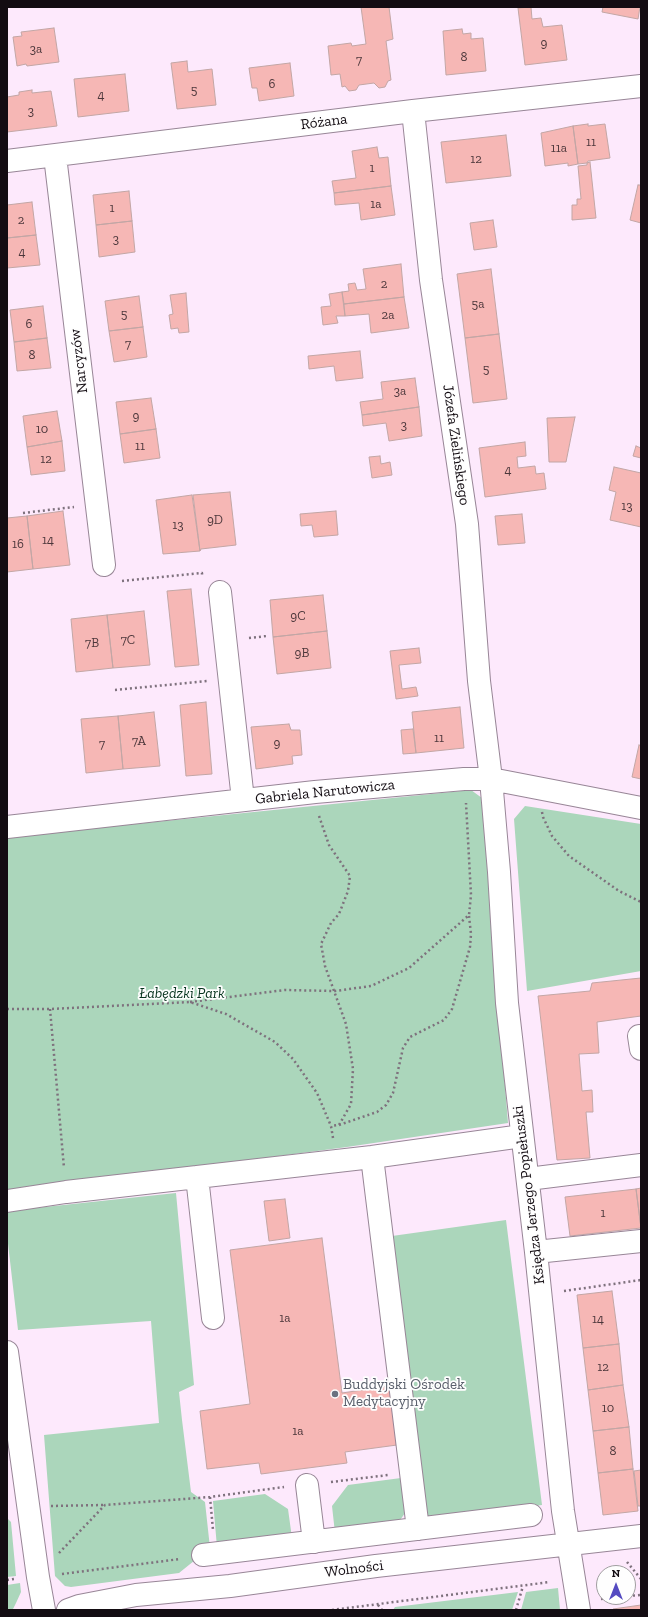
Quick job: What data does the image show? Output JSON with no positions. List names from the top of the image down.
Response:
{
  "streets": {
    "street": [
      "Różana",
      "Narcyzów",
      "Józefa Zielińskiego",
      "Gabriela Narutowicza",
      "Księdza Jerzego Popiełuszki",
      "Wolności"
    ]
  },
  "crossings": [
    ["Różana", "Narcyzów"],
    ["Różana", "Józefa Zielińskiego"],
    ["Józefa Zielińskiego", "Gabriela Narutowicza"],
    ["Józefa Zielińskiego", "Księdza Jerzego Popiełuszki"],
    ["Gabriela Narutowicza", "Księdza Jerzego Popiełuszki"],
    ["Księdza Jerzego Popiełuszki", "Wolności"]
  ],
  "parks": ["Łabędzki Park"],
  "places": ["Buddyjski Ośrodek Medytacyjny"],
  "house_numbers": [
    "9",
    "3a",
    "8",
    "7",
    "6",
    "5",
    "4",
    "3",
    "11",
    "11a",
    "12",
    "1",
    "1a",
    "1",
    "2",
    "3",
    "4",
    "2",
    "5a",
    "5",
    "2a",
    "6",
    "7",
    "8",
    "5",
    "3a",
    "9",
    "3",
    "10",
    "11",
    "12",
    "4",
    "13",
    "9D",
    "13",
    "14",
    "16",
    "9C",
    "7C",
    "7B",
    "9B",
    "11",
    "7A",
    "9",
    "7",
    "1",
    "1a",
    "14",
    "12",
    "10",
    "1a",
    "8"
  ],
  "north": "top"
}
